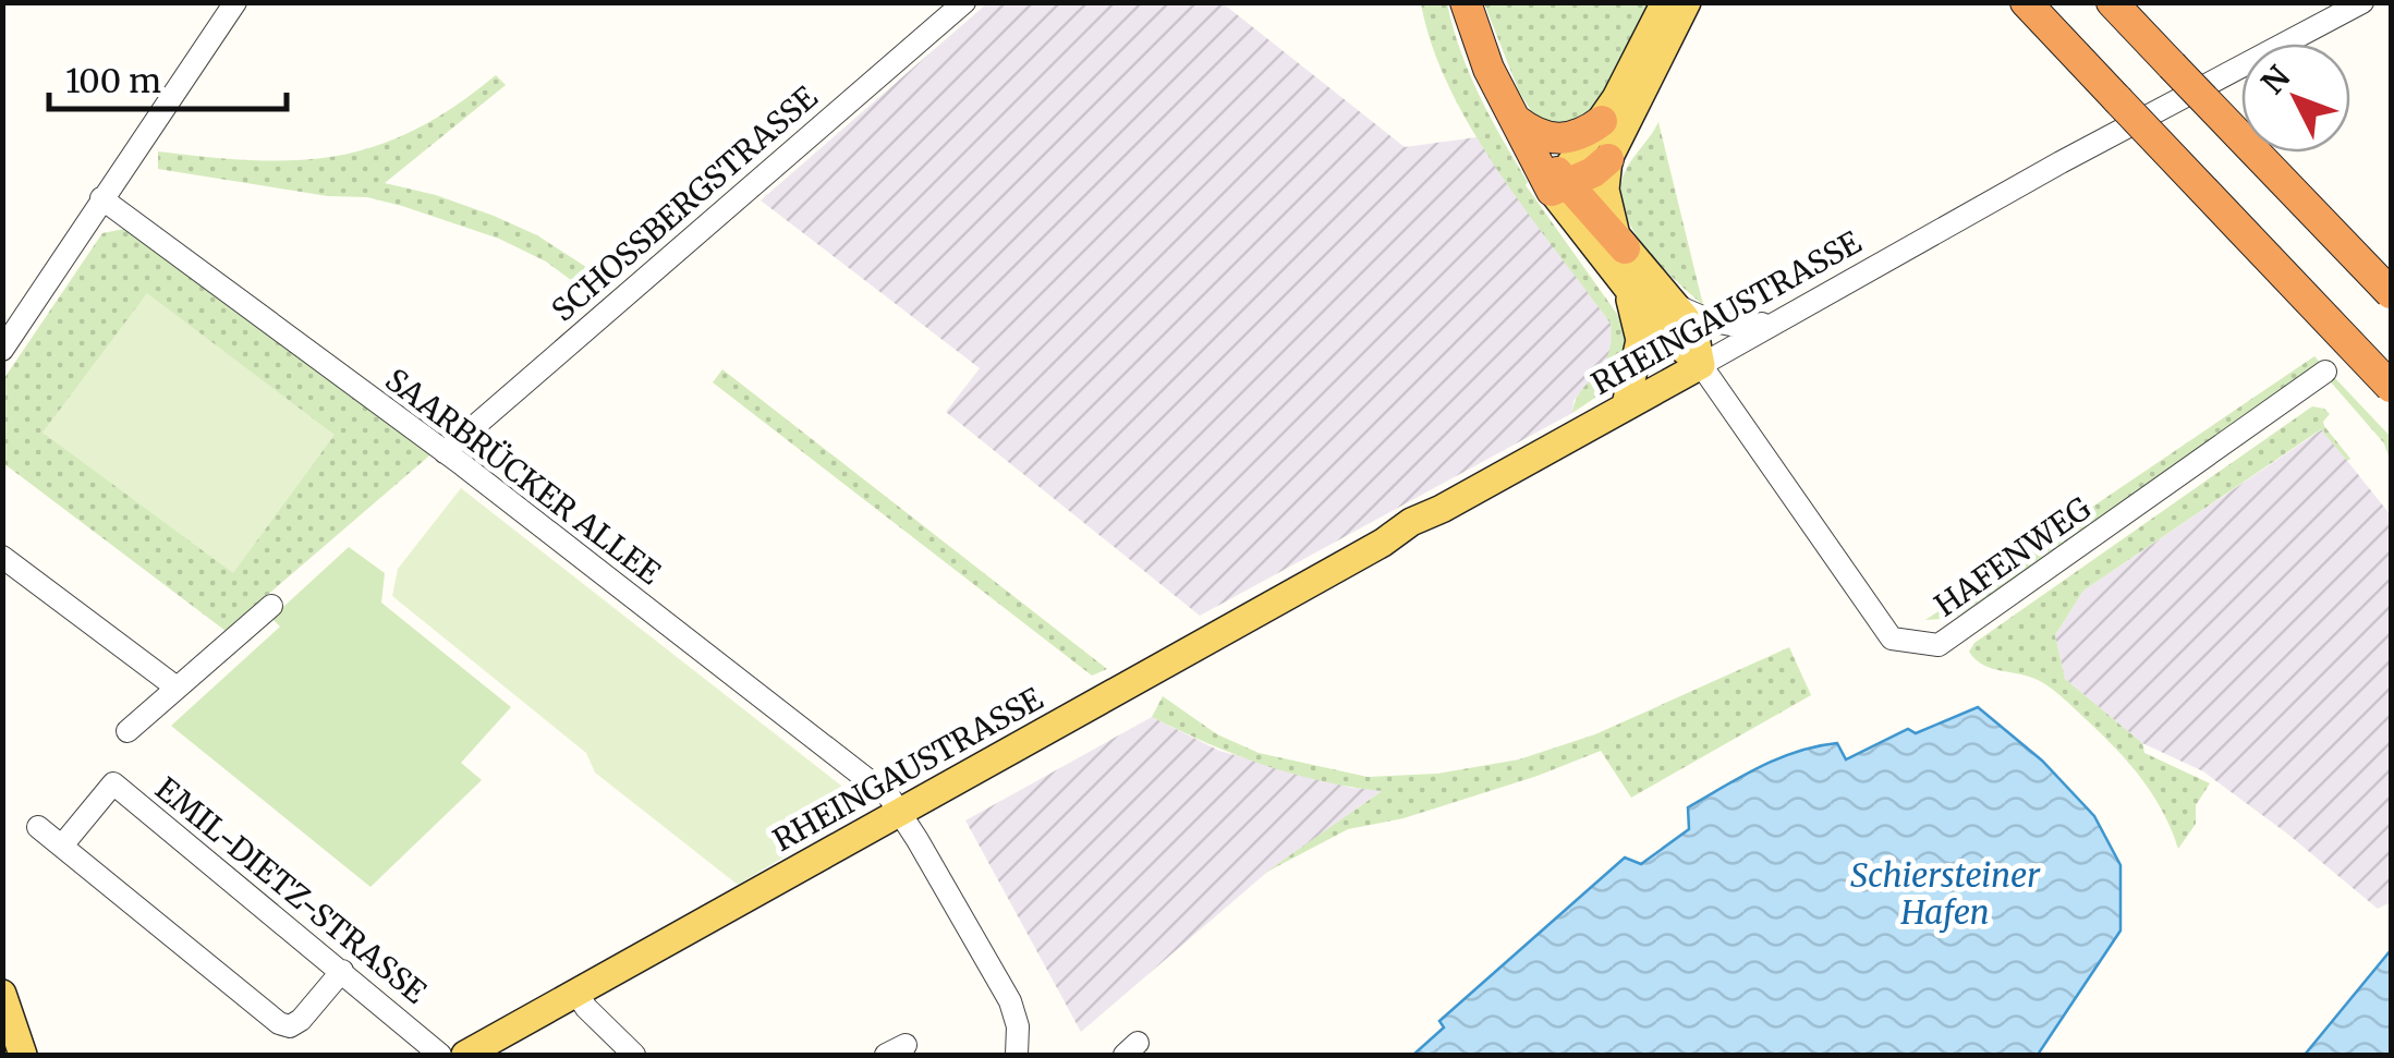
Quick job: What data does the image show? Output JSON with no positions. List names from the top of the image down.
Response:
{
  "streets": {
    "main road": ["RHEINGAUSTRASSE"],
    "street": [
      "SCHOSSBERGSTRASSE",
      "SAARBRÜCKER ALLEE",
      "HAFENWEG",
      "EMIL-DIETZ-STRASSE"
    ]
  },
  "crossings": [
    ["SCHOSSBERGSTRASSE", "SAARBRÜCKER ALLEE"],
    ["RHEINGAUSTRASSE", "SAARBRÜCKER ALLEE"],
    ["RHEINGAUSTRASSE", "HAFENWEG"]
  ],
  "water": ["Schiersteiner Hafen"],
  "scale_bar": "100 m",
  "north": "top left"
}
